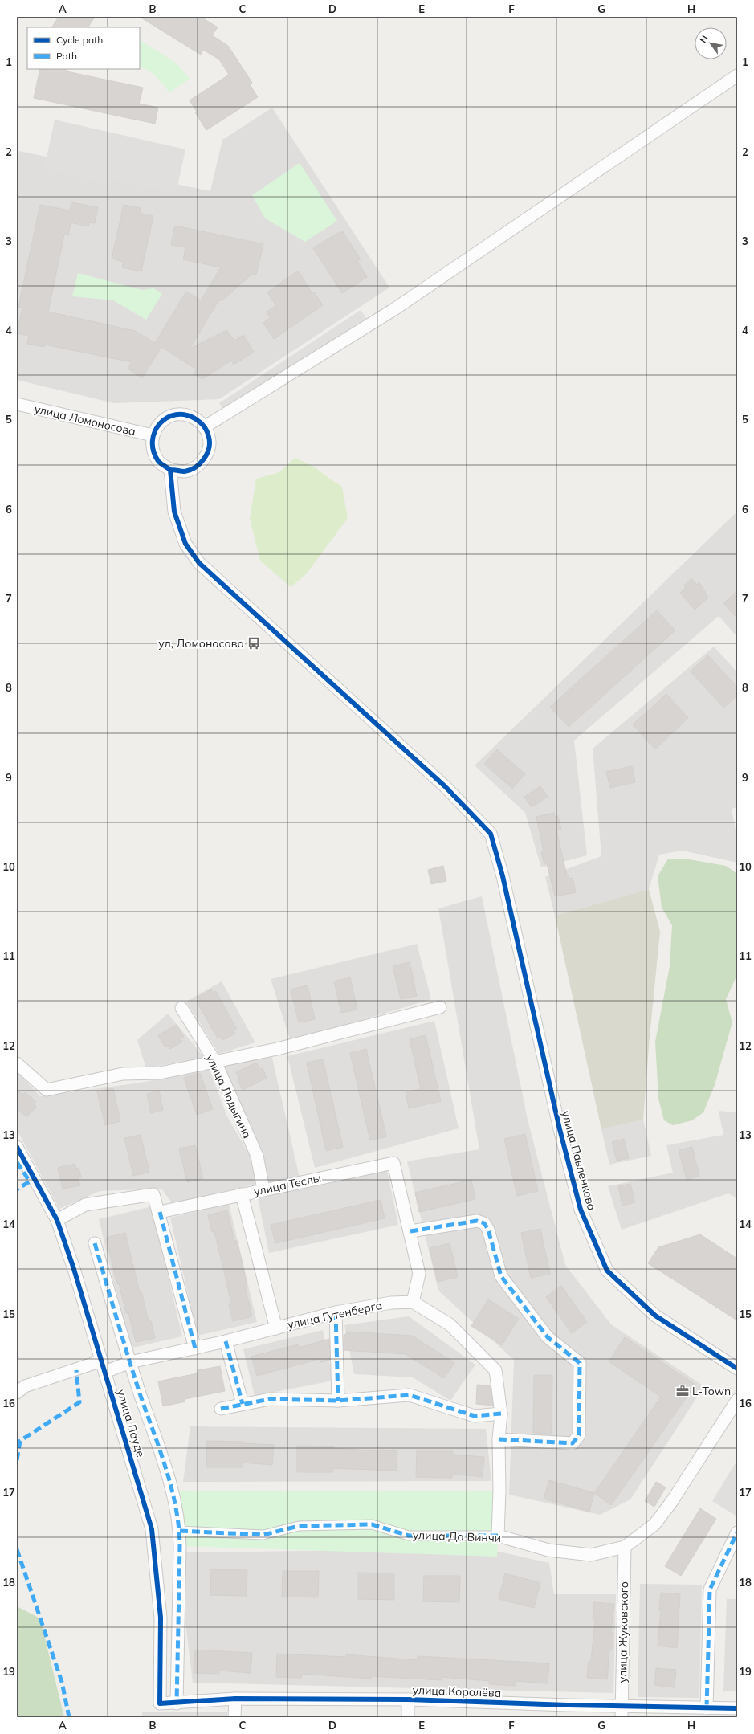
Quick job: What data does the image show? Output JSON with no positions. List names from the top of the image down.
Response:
{
  "streets": {
    "street": [
      "улица Ломоносова",
      "улица Лодыгина",
      "улица Павленкова",
      "улица Теслы",
      "улица Гутенберга",
      "улица Лауде",
      "улица Да Винчи",
      "улица Жуковского",
      "улица Королёва"
    ]
  },
  "crossings": [
    ["улица Ломоносова", "улица Павленкова"],
    ["улица Лодыгина", "улица Теслы"],
    ["улица Теслы", "улица Гутенберга"],
    ["улица Гутенберга", "улица Лауде"],
    ["улица Лауде", "улица Королёва"],
    ["улица Да Винчи", "улица Жуковского"],
    ["улица Жуковского", "улица Королёва"]
  ],
  "places": {
    "bus stop": ["ул, Ломоносова"],
    "office": ["L-Town"]
  },
  "legend": ["Cycle path", "Path"],
  "north": "top left",
  "grid": {
    "columns": [
      "A",
      "B",
      "C",
      "D",
      "E",
      "F",
      "G",
      "H"
    ],
    "rows": [
      "1",
      "2",
      "3",
      "4",
      "5",
      "6",
      "7",
      "8",
      "9",
      "10",
      "11",
      "12",
      "13",
      "14",
      "15",
      "16",
      "17",
      "18",
      "19"
    ]
  }
}
